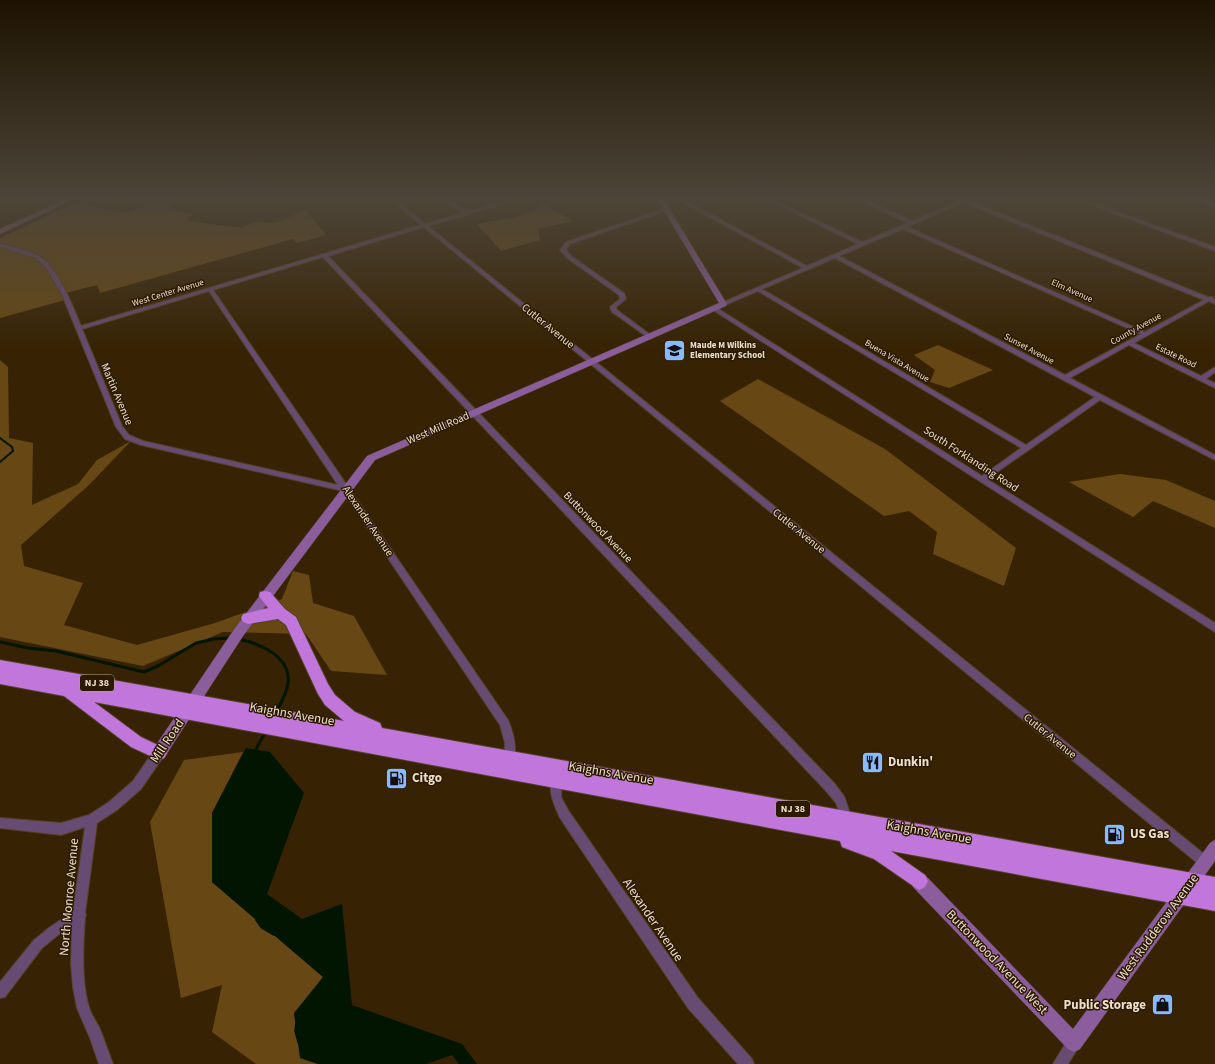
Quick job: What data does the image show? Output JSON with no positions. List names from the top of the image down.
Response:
{
  "streets": {
    "highway": ["NJ 38", "Kaighns Avenue"],
    "street": [
      "Elm Avenue",
      "West Center Avenue",
      "Cutler Avenue",
      "County Avenue",
      "Sunset Avenue",
      "Estate Road",
      "Buena Vista Avenue",
      "Martin Avenue",
      "West Mill Road",
      "South Forklanding Road",
      "Alexander Avenue",
      "Buttonwood Avenue",
      "Mill Road",
      "North Monroe Avenue",
      "West Rudderow Avenue",
      "Buttonwood Avenue West"
    ]
  },
  "crossings": [
    ["Elm Avenue", "County Avenue"],
    ["West Center Avenue", "Martin Avenue"],
    ["West Center Avenue", "Alexander Avenue"],
    ["West Center Avenue", "Buttonwood Avenue"],
    ["Cutler Avenue", "West Mill Road"],
    ["Cutler Avenue", "West Rudderow Avenue"],
    ["County Avenue", "Sunset Avenue"],
    ["County Avenue", "Estate Road"],
    ["Martin Avenue", "West Mill Road"],
    ["Martin Avenue", "Alexander Avenue"],
    ["West Mill Road", "South Forklanding Road"],
    ["West Mill Road", "Alexander Avenue"],
    ["West Mill Road", "Buttonwood Avenue"],
    ["West Mill Road", "Mill Road"],
    ["Alexander Avenue", "Kaighns Avenue"],
    ["Buttonwood Avenue", "Kaighns Avenue"],
    ["Kaighns Avenue", "Mill Road"],
    ["Kaighns Avenue", "West Rudderow Avenue"],
    ["Mill Road", "North Monroe Avenue"],
    ["West Rudderow Avenue", "Buttonwood Avenue West"]
  ],
  "places": {
    "school or university": ["Maude M Wilkins Elementary School"],
    "restaurant": ["Dunkin'"],
    "fuel station": ["Citgo", "US Gas"],
    "shop": ["Public Storage"]
  }
}
